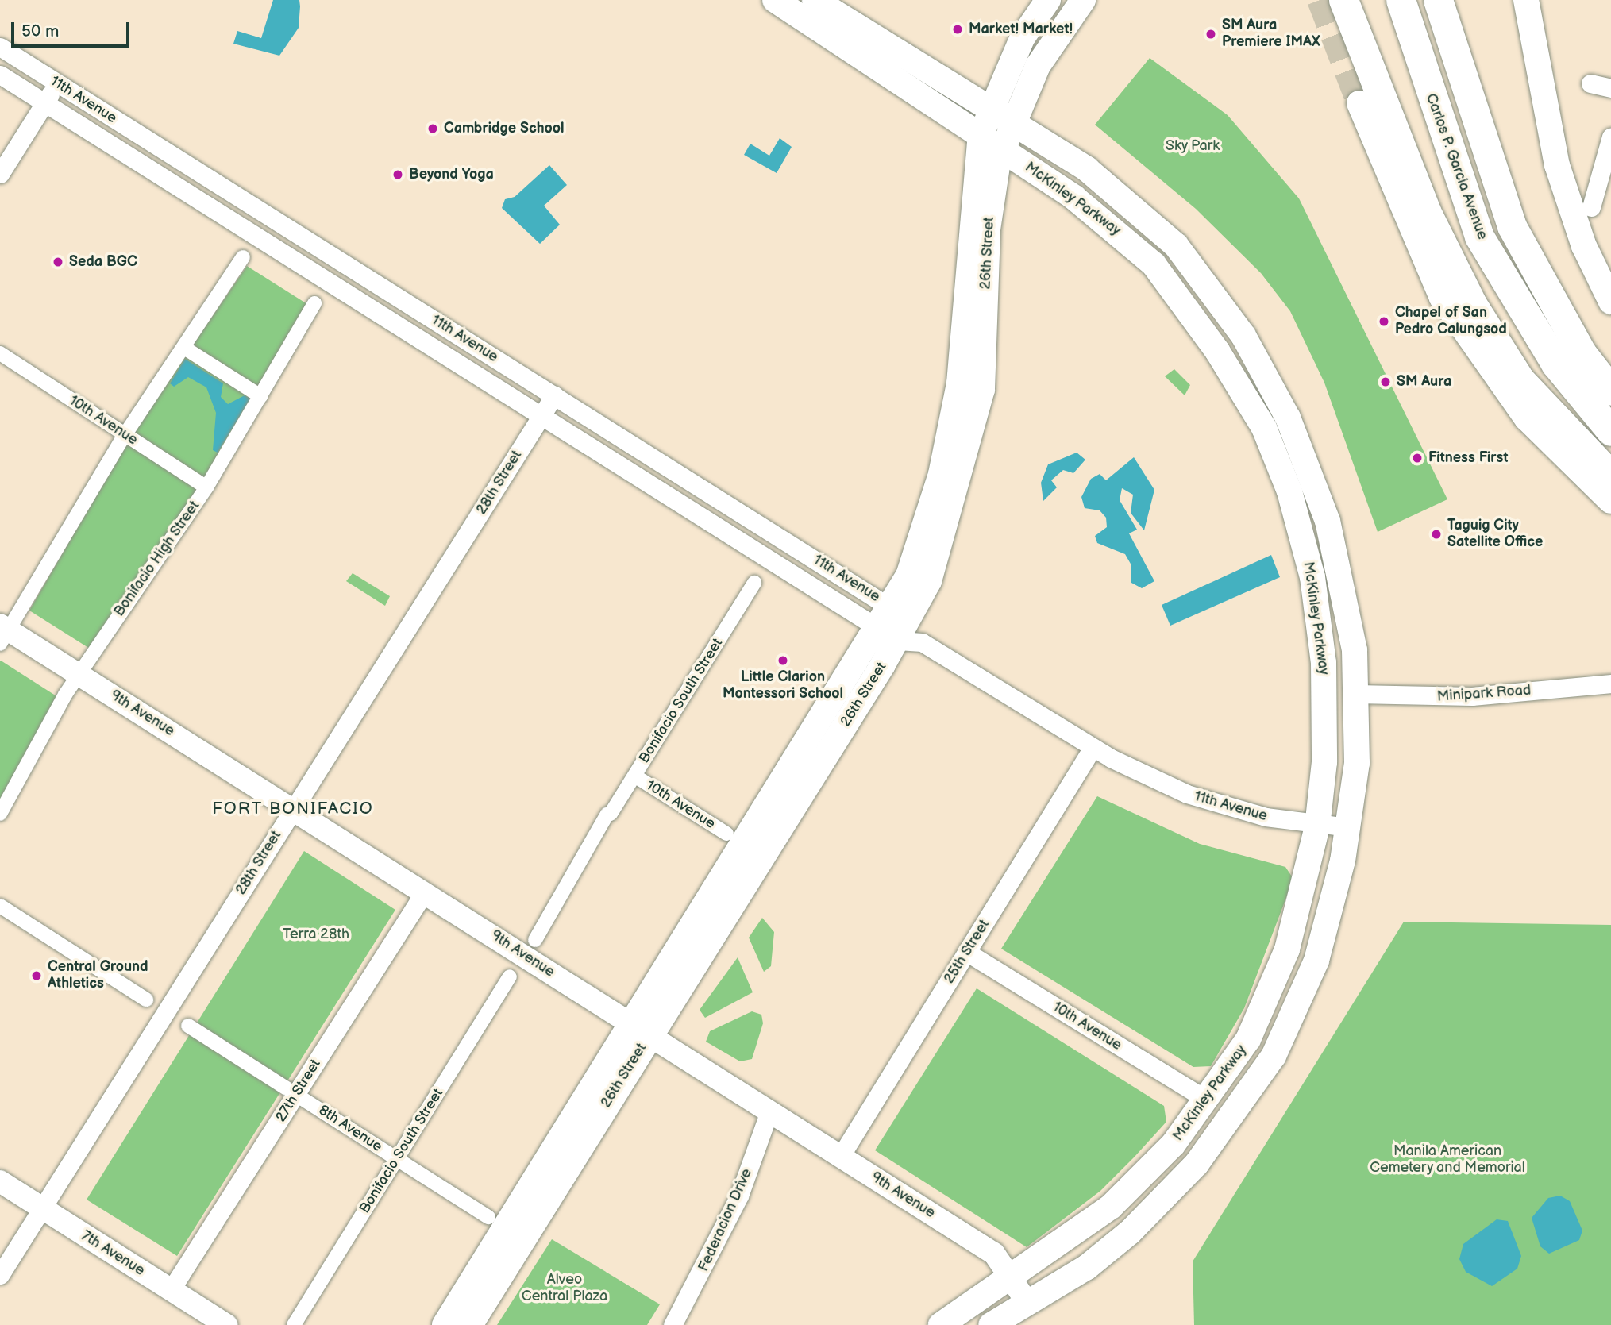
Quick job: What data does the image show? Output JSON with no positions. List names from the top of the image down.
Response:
{
  "streets": {
    "main road": ["Carlos P. Garcia Avenue", "McKinley Parkway", "26th Street"],
    "street": [
      "11th Avenue",
      "10th Avenue",
      "28th Street",
      "Bonifacio High Street",
      "Minipark Road",
      "Bonifacio South Street",
      "9th Avenue",
      "25th Street",
      "27th Street",
      "8th Avenue",
      "Federacion Drive",
      "7th Avenue"
    ]
  },
  "crossings": [
    ["11th Avenue", "McKinley Parkway"],
    ["11th Avenue", "26th Street"],
    ["11th Avenue", "28th Street"],
    ["11th Avenue", "25th Street"],
    ["McKinley Parkway", "26th Street"],
    ["McKinley Parkway", "10th Avenue"],
    ["McKinley Parkway", "Minipark Road"],
    ["McKinley Parkway", "9th Avenue"],
    ["26th Street", "9th Avenue"],
    ["10th Avenue", "Bonifacio High Street"],
    ["10th Avenue", "Bonifacio South Street"],
    ["10th Avenue", "25th Street"],
    ["28th Street", "9th Avenue"],
    ["28th Street", "7th Avenue"],
    ["Bonifacio High Street", "9th Avenue"],
    ["Bonifacio South Street", "8th Avenue"],
    ["9th Avenue", "25th Street"],
    ["9th Avenue", "27th Street"],
    ["9th Avenue", "Federacion Drive"],
    ["27th Street", "8th Avenue"],
    ["27th Street", "7th Avenue"]
  ],
  "districts": ["FORT BONIFACIO"],
  "parks": [
    "Sky Park",
    "Terra 28th",
    "Manila American Cemetery and Memorial",
    "Alveo Central Plaza"
  ],
  "places": [
    "Market! Market!",
    "SM Aura Premiere IMAX",
    "Cambridge School",
    "Beyond Yoga",
    "Seda BGC",
    "Chapel of San Pedro Calungsod",
    "SM Aura",
    "Fitness First",
    "Taguig City Satellite Office",
    "Little Clarion Montessori School",
    "Central Ground Athletics"
  ],
  "scale_bar": "50 m"
}
